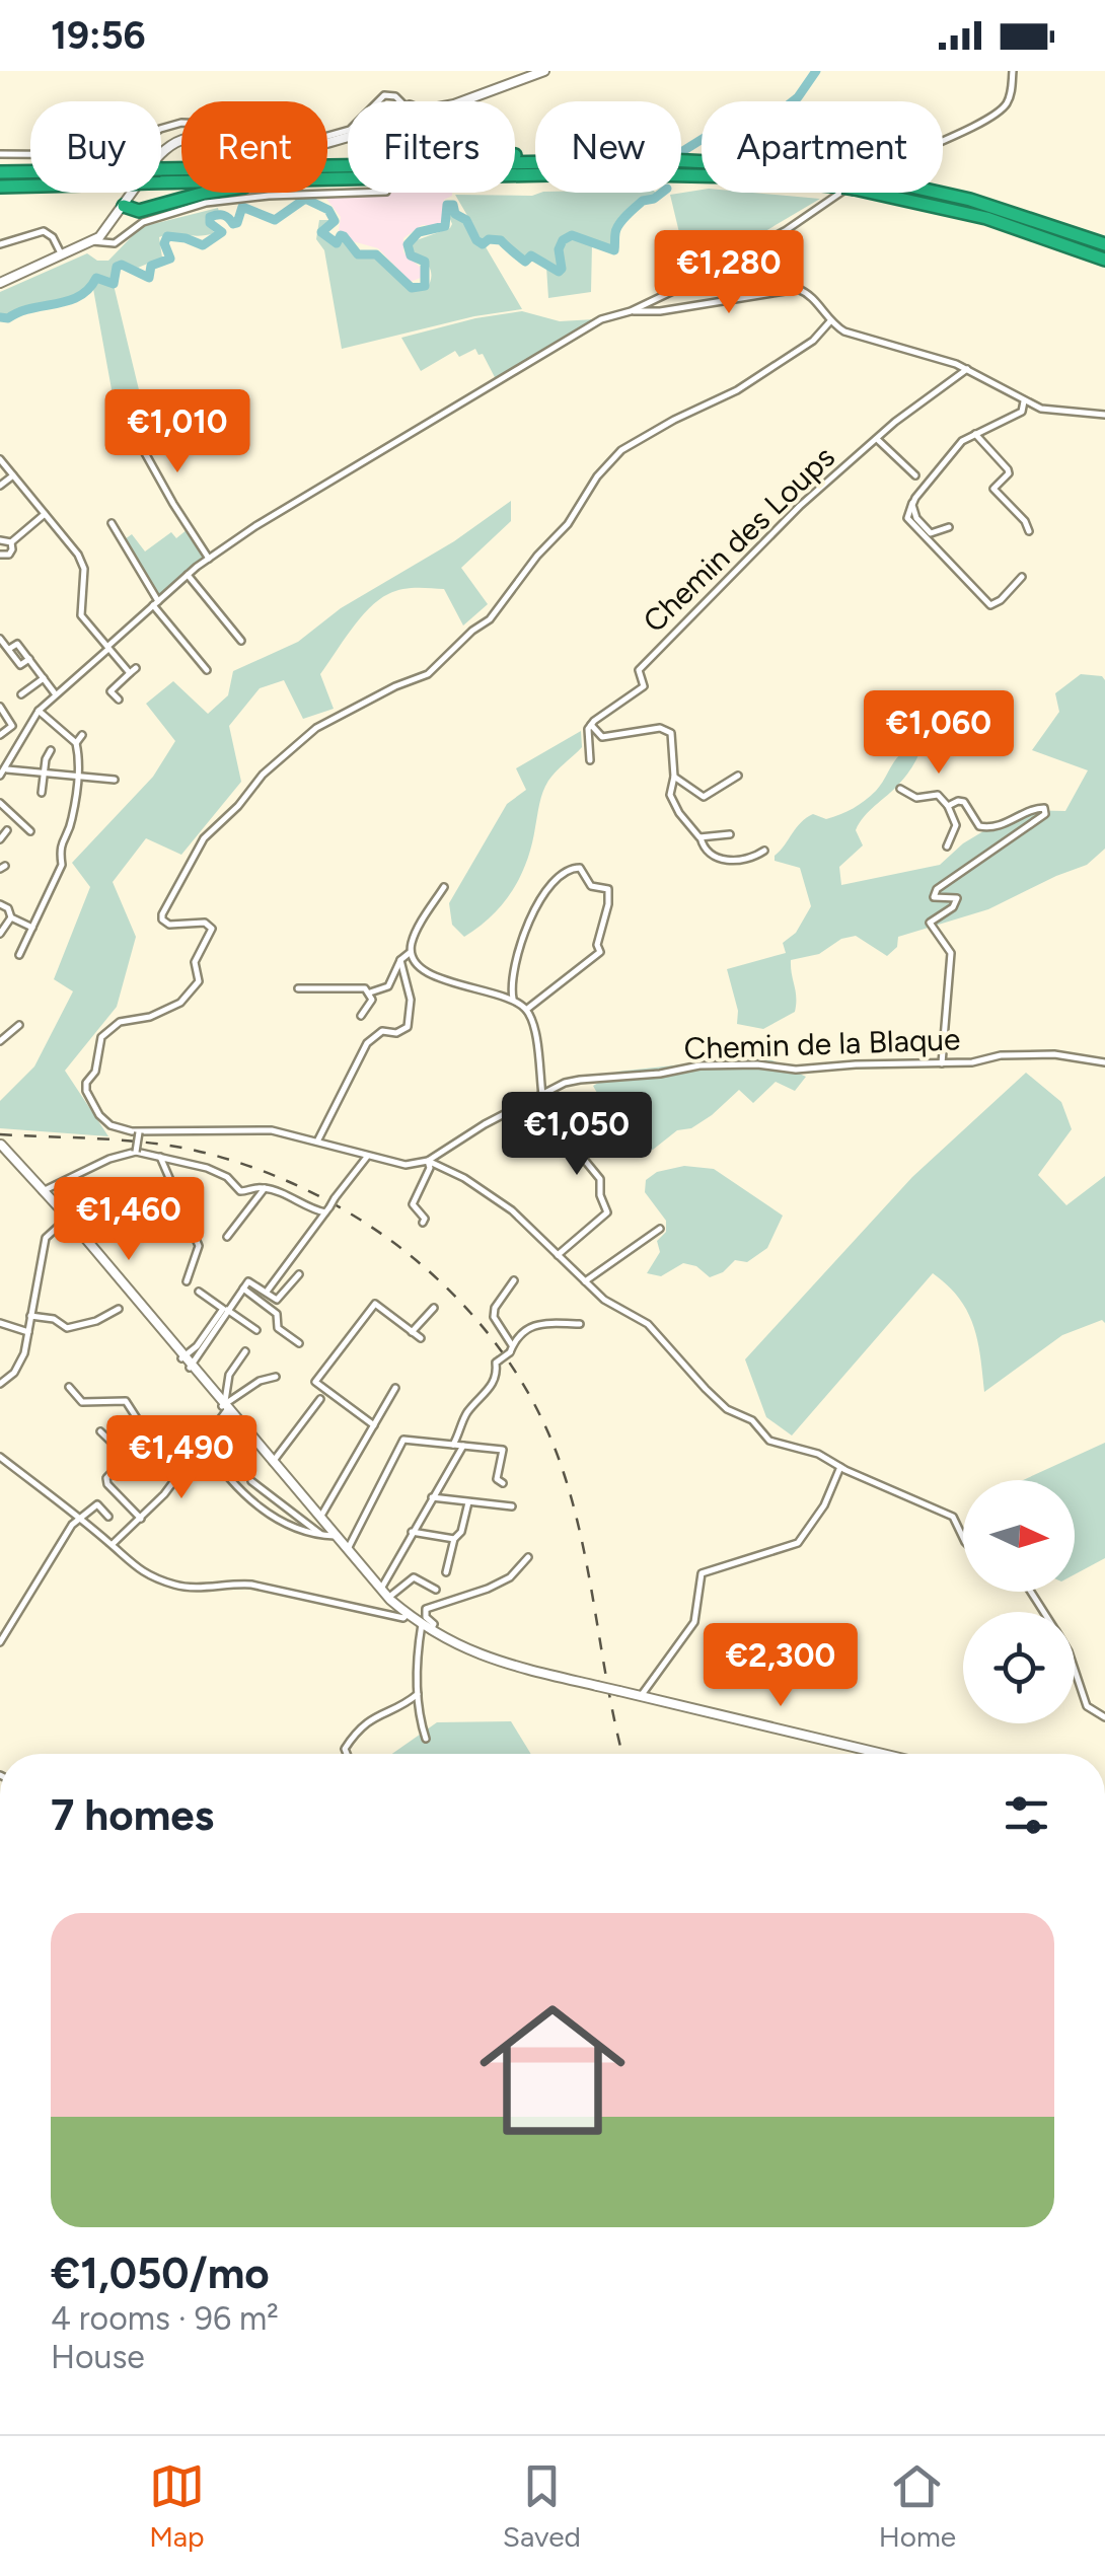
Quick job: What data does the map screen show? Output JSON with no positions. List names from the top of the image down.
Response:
{
  "streets": {
    "street": ["Chemin des Loups", "Chemin de la Blaque"]
  },
  "north": "right",
  "page": {
    "status": "19:56",
    "chip": [
      "Buy",
      "Rent",
      "Filters",
      "New",
      "Apartment"
    ],
    "price": [
      "€1,280",
      "€1,010",
      "€1,060",
      "€1,050",
      "€1,460",
      "€1,490",
      "€2,300"
    ],
    "heading": "7 homes",
    "list": [
      {
        "name": "€1,050/mo",
        "note": "4 rooms · 96 m² · House"
      }
    ],
    "tabs": ["Map", "Saved", "Home"]
  }
}
